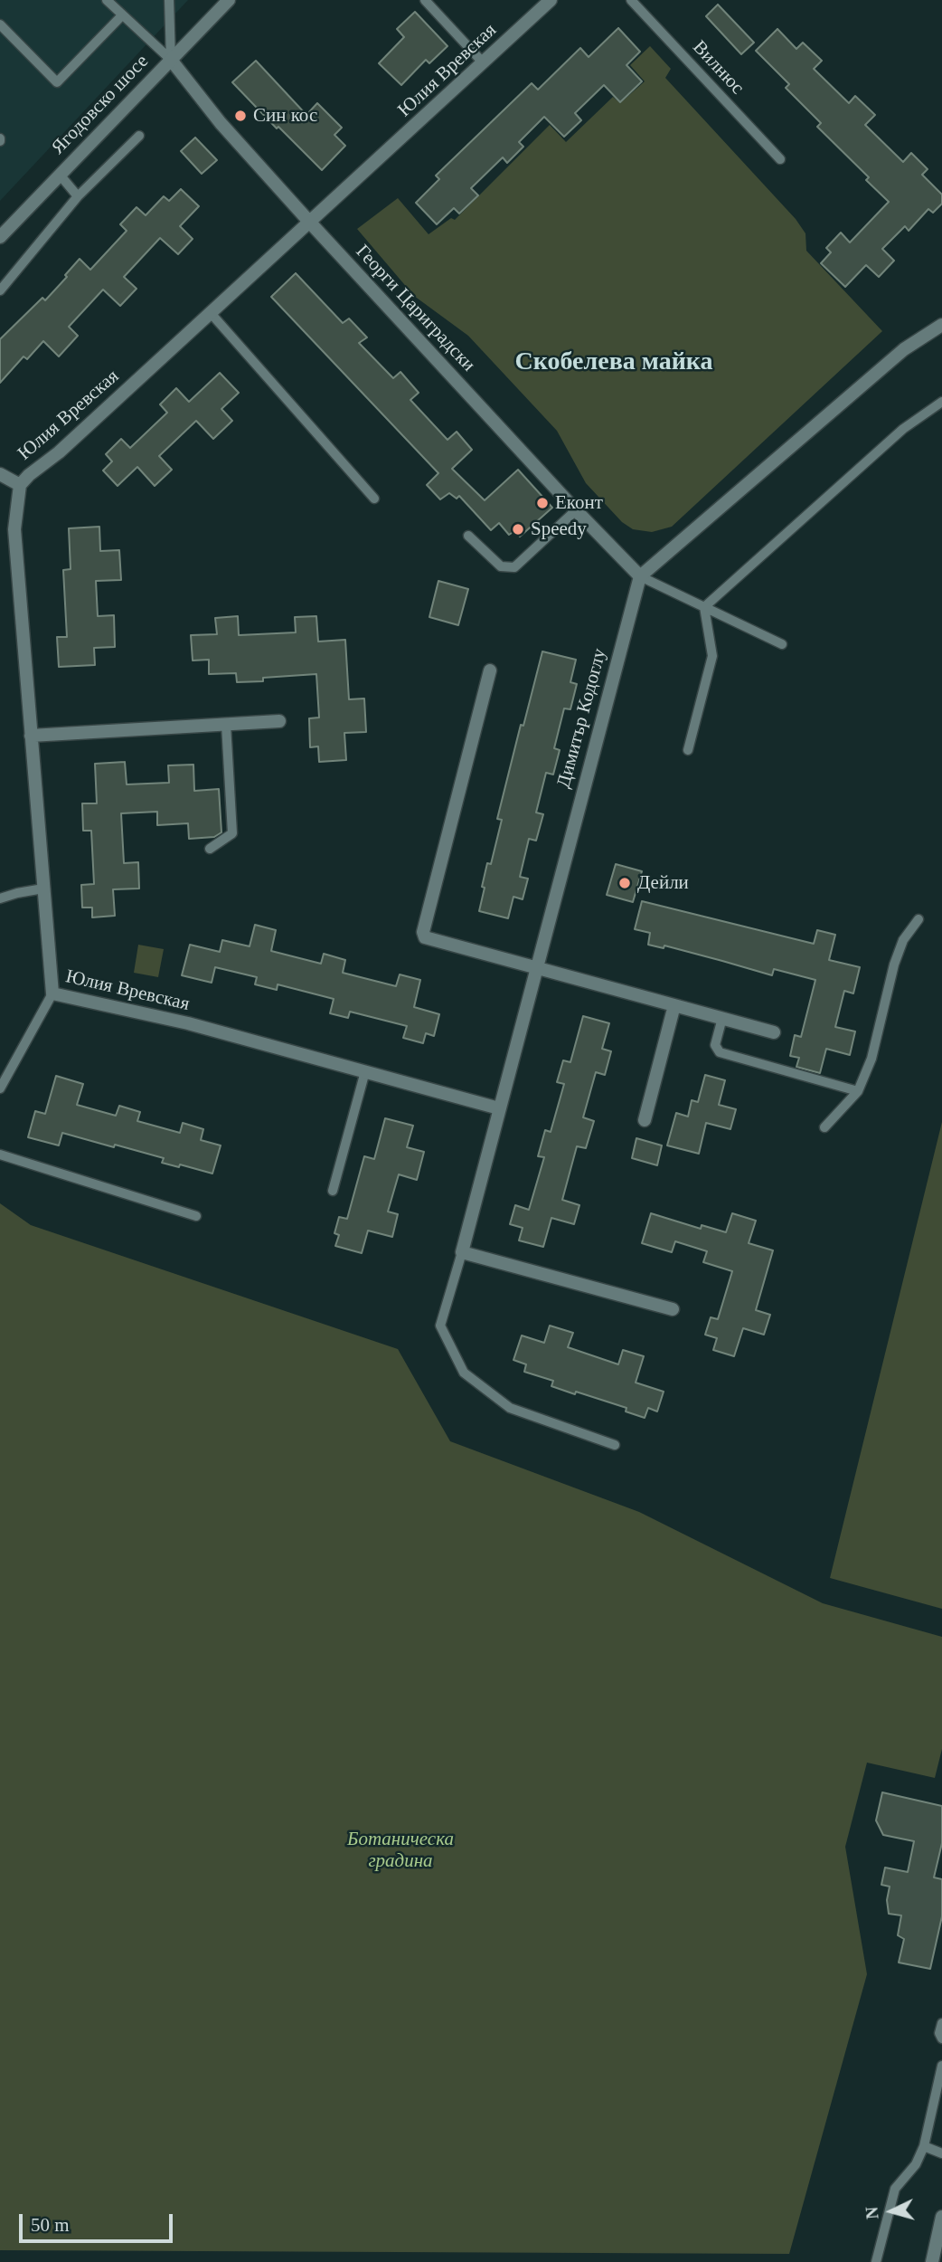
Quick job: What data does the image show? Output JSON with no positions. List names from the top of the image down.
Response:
{
  "streets": {
    "street": [
      "Юлия Вревская",
      "Ягодовско шосе",
      "Георги Цариградски",
      "Димитър Кодоглу"
    ],
    "lane": ["Вилнюс"]
  },
  "crossings": [
    ["Юлия Вревская", "Георги Цариградски"],
    ["Юлия Вревская", "Димитър Кодоглу"],
    ["Ягодовско шосе", "Георги Цариградски"],
    ["Георги Цариградски", "Димитър Кодоглу"]
  ],
  "districts": ["Скобелева майка"],
  "parks": ["Ботаническа градина"],
  "places": [
    "Син кос",
    "Еконт",
    "Speedy",
    "Дейли"
  ],
  "scale_bar": "50 m",
  "north": "left"
}
